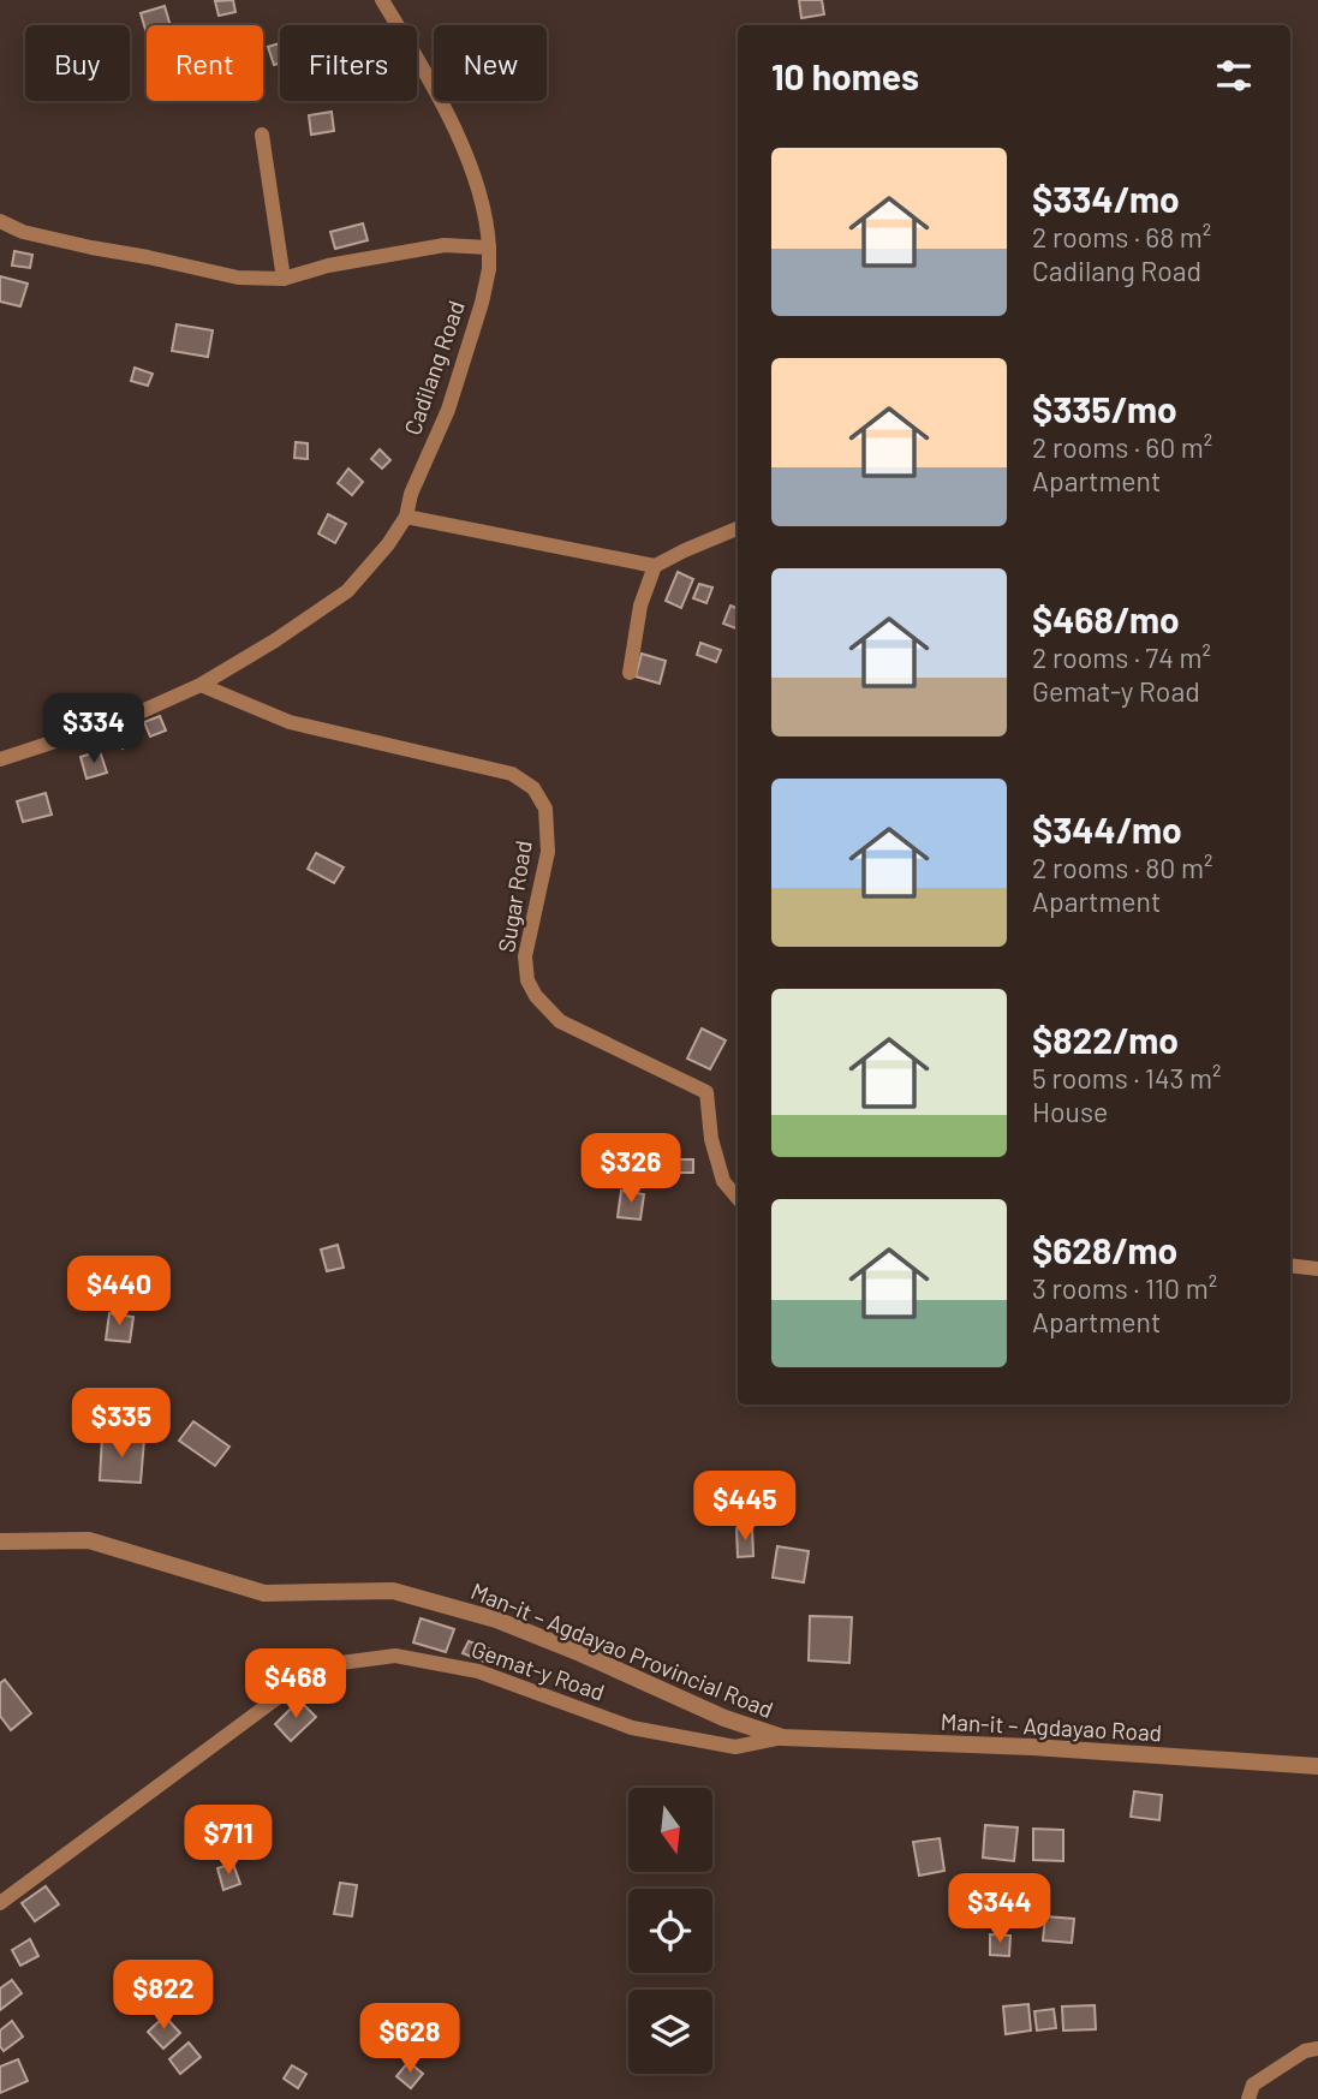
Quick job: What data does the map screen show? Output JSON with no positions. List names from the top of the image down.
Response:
{
  "streets": {
    "street": [
      "Cadilang Road",
      "Sugar Road",
      "Man-it – Agdayao Provincial Road",
      "Gemat-y Road",
      "Man-it – Agdayao Road"
    ]
  },
  "crossings": [
    ["Cadilang Road", "Sugar Road"],
    ["Man-it – Agdayao Provincial Road", "Gemat-y Road"],
    ["Man-it – Agdayao Provincial Road", "Man-it – Agdayao Road"],
    ["Gemat-y Road", "Man-it – Agdayao Road"]
  ],
  "north": "bottom",
  "page": {
    "chip": [
      "Buy",
      "Rent",
      "Filters",
      "New"
    ],
    "heading": "10 homes",
    "list": [
      {
        "name": "$334/mo",
        "note": "2 rooms · 68 m² · Cadilang Road"
      },
      {
        "name": "$335/mo",
        "note": "2 rooms · 60 m² · Apartment"
      },
      {
        "name": "$468/mo",
        "note": "2 rooms · 74 m² · Gemat-y Road"
      },
      {
        "name": "$344/mo",
        "note": "2 rooms · 80 m² · Apartment"
      },
      {
        "name": "$822/mo",
        "note": "5 rooms · 143 m² · House"
      },
      {
        "name": "$628/mo",
        "note": "3 rooms · 110 m² · Apartment"
      }
    ],
    "price": [
      "$334",
      "$326",
      "$440",
      "$335",
      "$445",
      "$468",
      "$711",
      "$344",
      "$822",
      "$628"
    ]
  }
}
